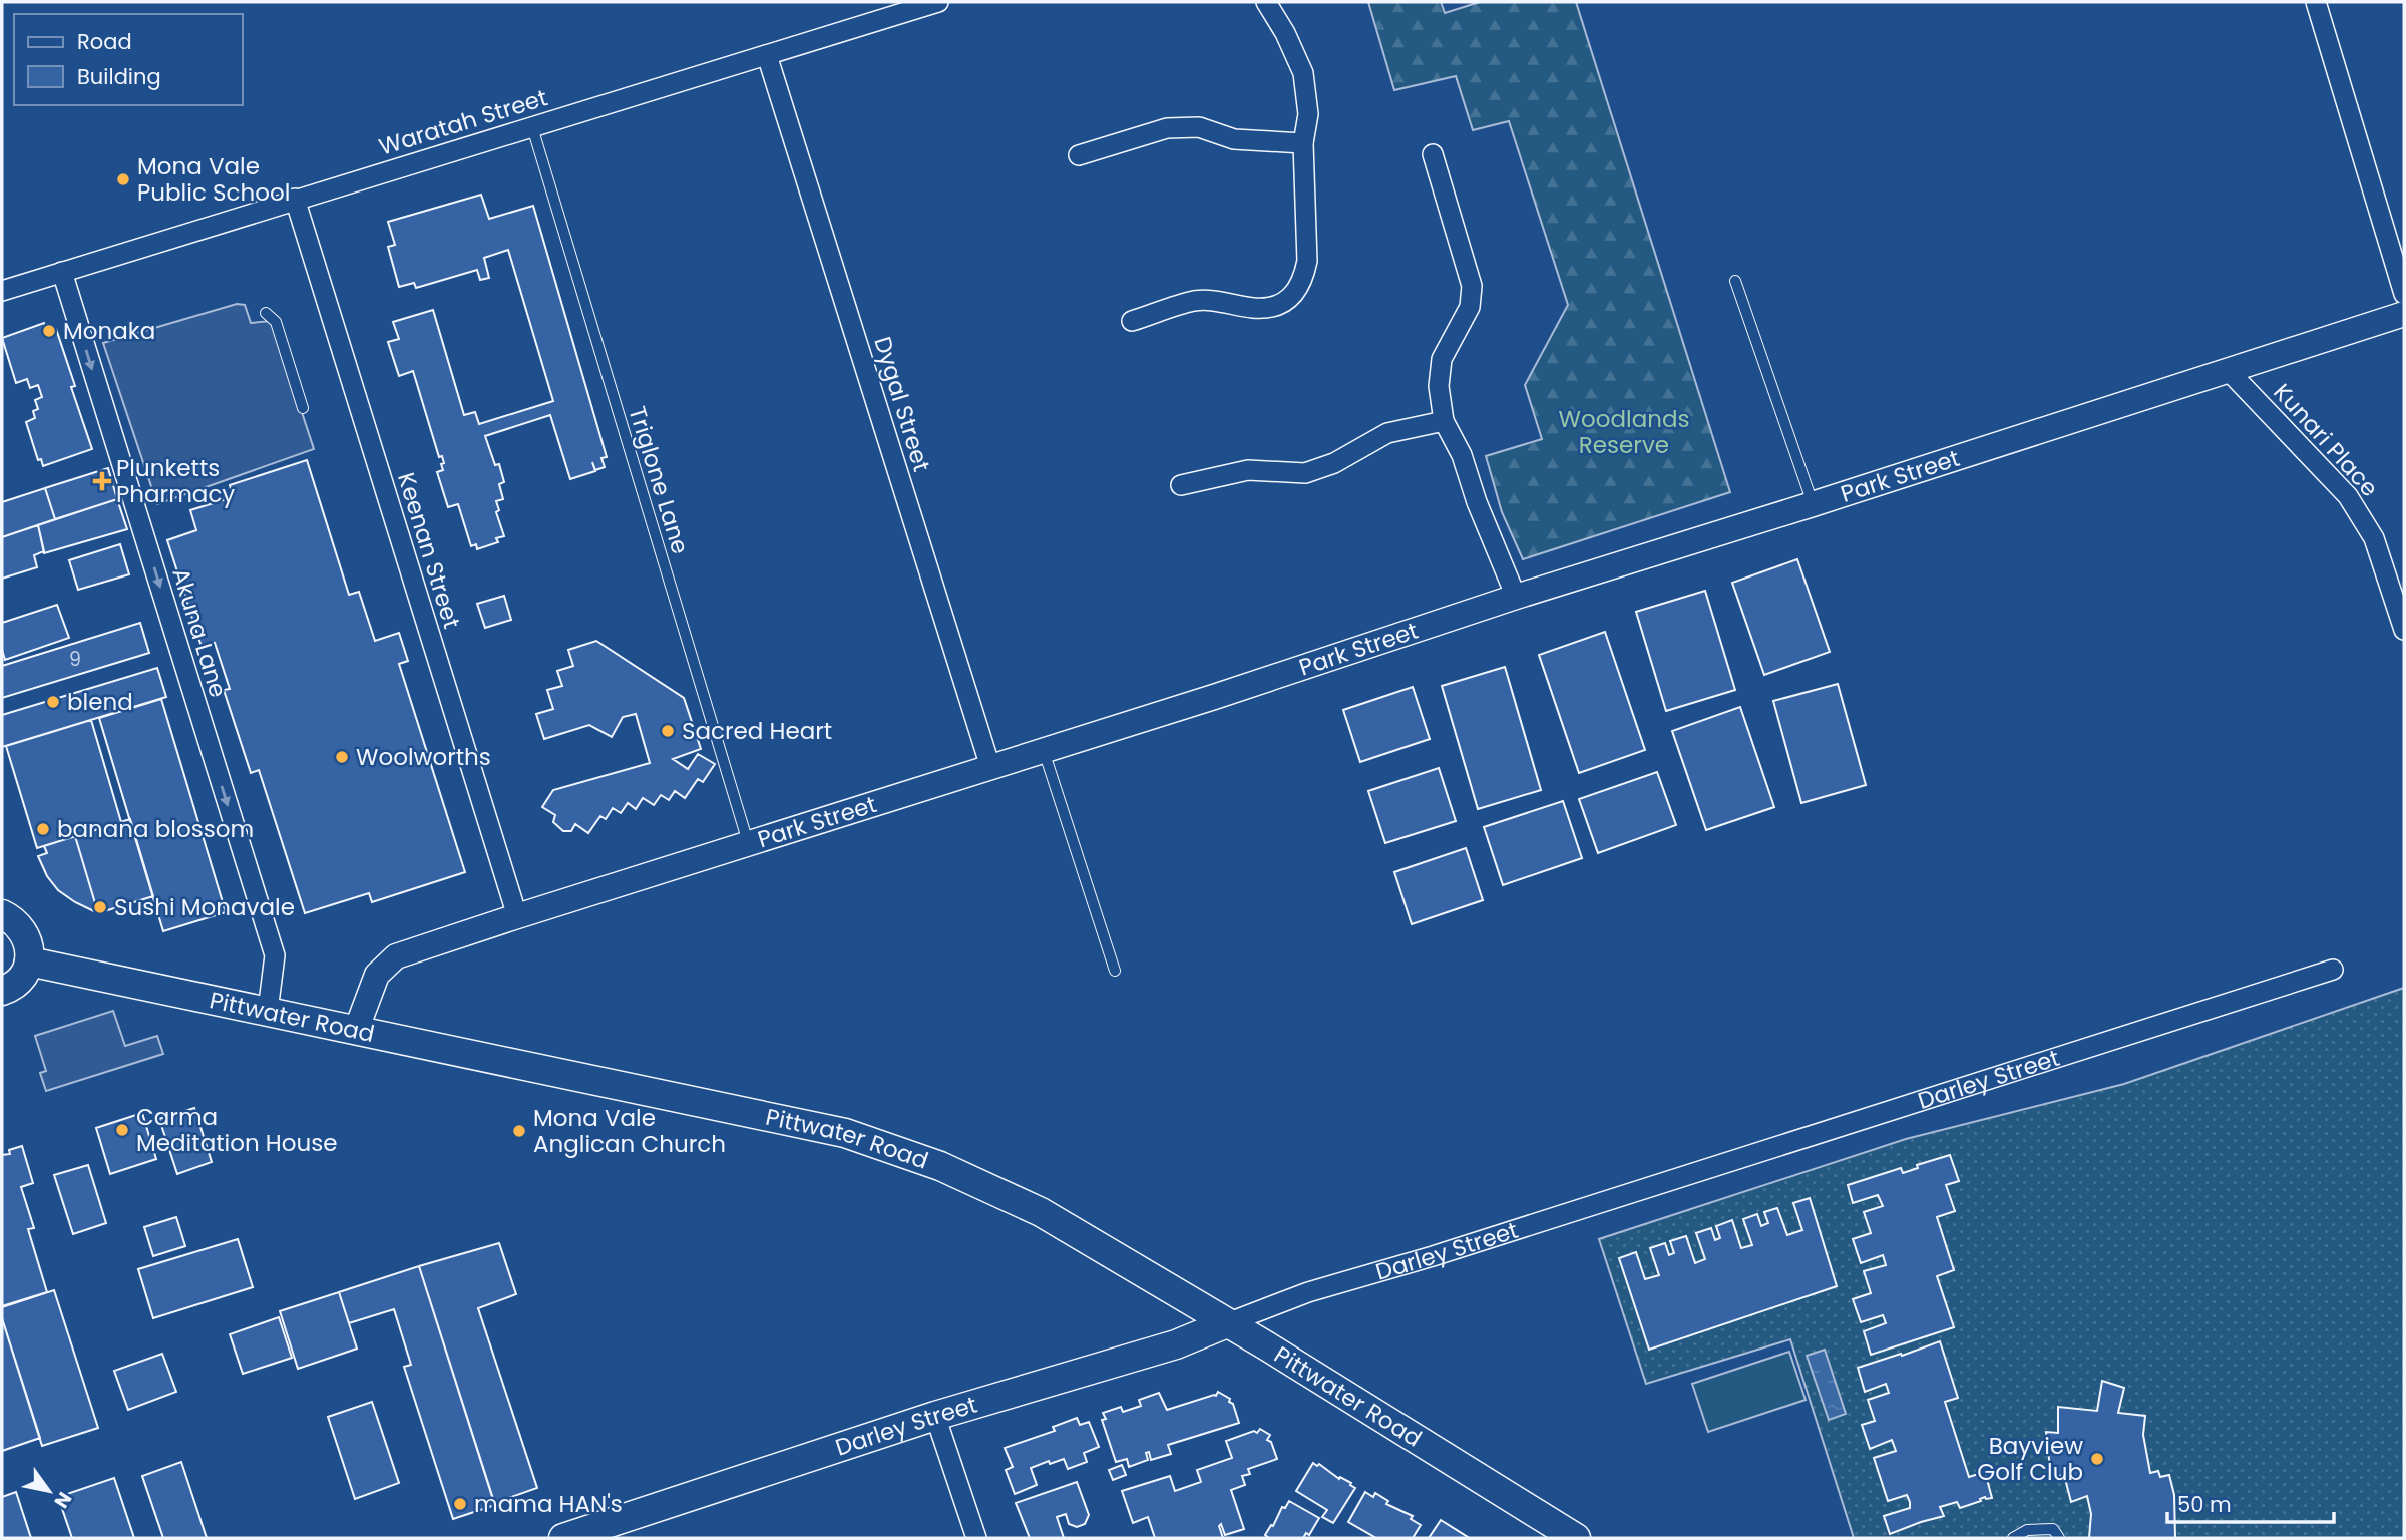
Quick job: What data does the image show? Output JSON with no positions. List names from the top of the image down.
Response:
{
  "streets": {
    "main road": ["Pittwater Road", "Darley Street"],
    "street": [
      "Waratah Street",
      "Dygal Street",
      "Kunari Place",
      "Park Street",
      "Keenan Street",
      "Akuna Lane"
    ],
    "lane": ["Triglone Lane"]
  },
  "crossings": [
    ["Waratah Street", "Dygal Street"],
    ["Waratah Street", "Triglone Lane"],
    ["Waratah Street", "Keenan Street"],
    ["Waratah Street", "Akuna Lane"],
    ["Dygal Street", "Park Street"],
    ["Kunari Place", "Park Street"],
    ["Park Street", "Triglone Lane"],
    ["Park Street", "Keenan Street"],
    ["Park Street", "Pittwater Road"],
    ["Akuna Lane", "Pittwater Road"],
    ["Pittwater Road", "Darley Street"]
  ],
  "one_way": ["Akuna Lane"],
  "parks": ["Woodlands Reserve"],
  "places": {
    "other": [
      "Mona Vale Public School",
      "Monaka",
      "blend",
      "Sacred Heart",
      "Woolworths",
      "banana blossom",
      "Sushi Monavale",
      "Carma Meditation House",
      "Mona Vale Anglican Church",
      "Bayview Golf Club",
      "mama HAN's"
    ],
    "health": ["Plunketts Pharmacy"]
  },
  "house_numbers": ["9"],
  "legend": ["Road", "Building"],
  "scale_bar": "50 m",
  "north": "bottom right"
}
